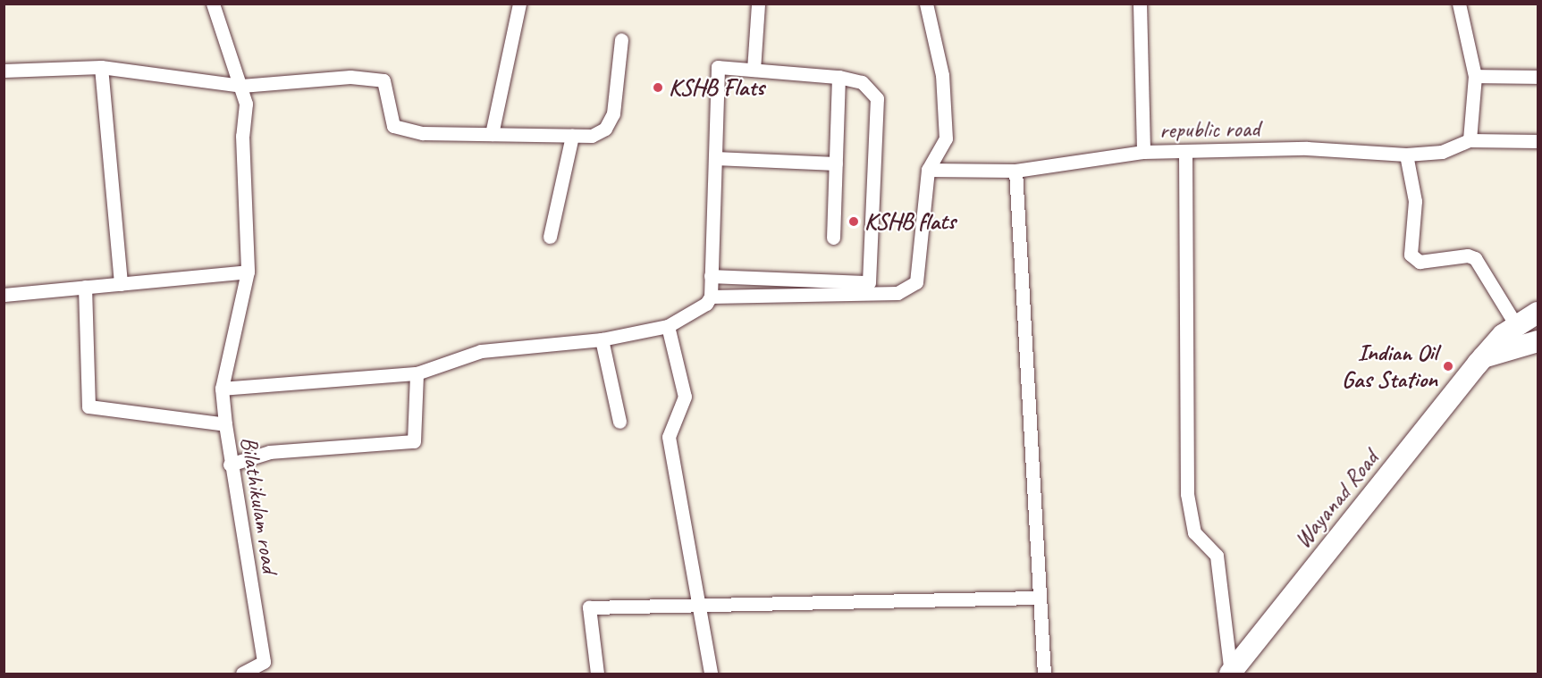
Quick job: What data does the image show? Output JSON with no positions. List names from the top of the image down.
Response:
{
  "streets": {
    "main road": ["Wayanad Road"],
    "street": ["republic road", "Bilathikulam road"]
  },
  "places": ["KSHB Flats", "KSHB flats", "Indian Oil Gas Station"]
}
